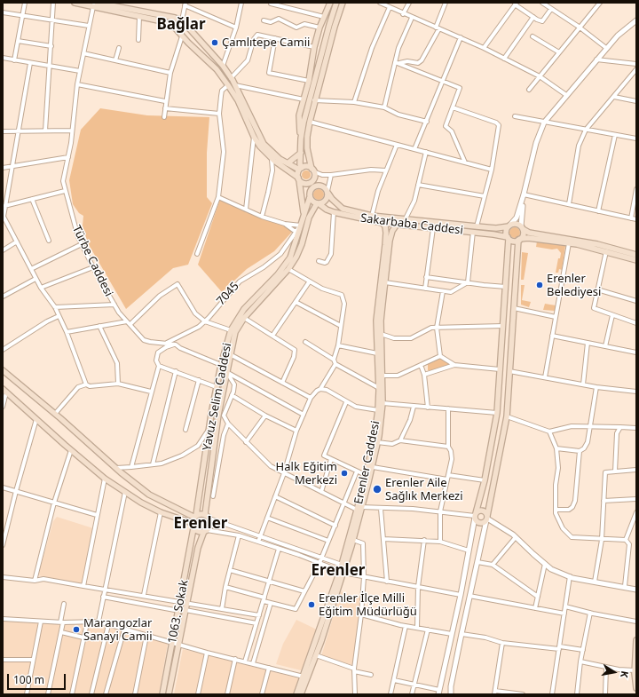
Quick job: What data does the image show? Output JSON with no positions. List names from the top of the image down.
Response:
{
  "streets": {
    "main road": [
      "Sakarbaba Caddesi",
      "Yavuz Selim Caddesi",
      "Erenler Caddesi",
      "1063. Sokak"
    ],
    "street": ["Türbe Caddesi", "7045"]
  },
  "crossings": [
    ["Sakarbaba Caddesi", "Yavuz Selim Caddesi"],
    ["Sakarbaba Caddesi", "Erenler Caddesi"],
    ["Türbe Caddesi", "7045"],
    ["Türbe Caddesi", "Yavuz Selim Caddesi"],
    ["7045", "Yavuz Selim Caddesi"],
    ["Yavuz Selim Caddesi", "1063. Sokak"]
  ],
  "districts": ["Bağlar", "Erenler", "Erenler"],
  "places": [
    "Çamlıtepe Camii",
    "Erenler Belediyesi",
    "Halk Eğitim Merkezi",
    "Erenler Aile Sağlık Merkezi",
    "Erenler İlçe Milli Eğitim Müdürlüğü",
    "Marangozlar Sanayi Camii"
  ],
  "scale_bar": "100 m",
  "north": "right"
}
